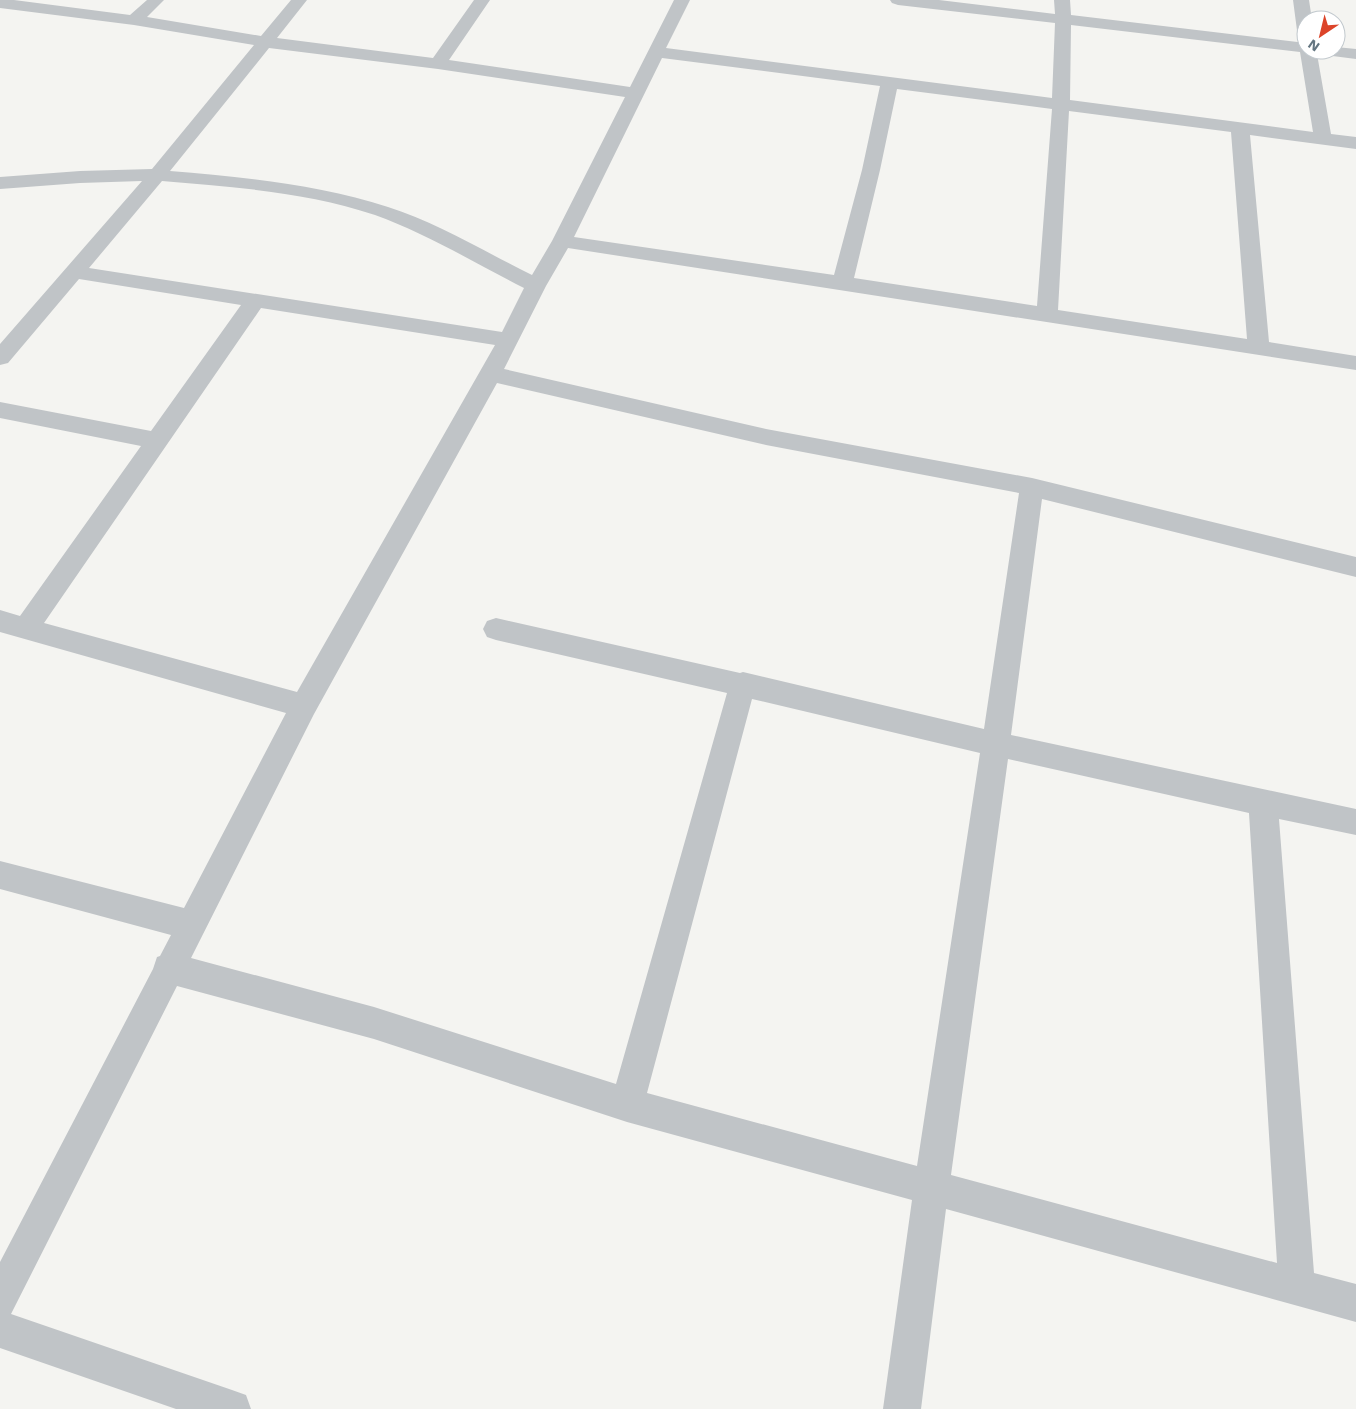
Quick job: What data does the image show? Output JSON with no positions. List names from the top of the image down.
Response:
{
  "north": "bottom left"
}
